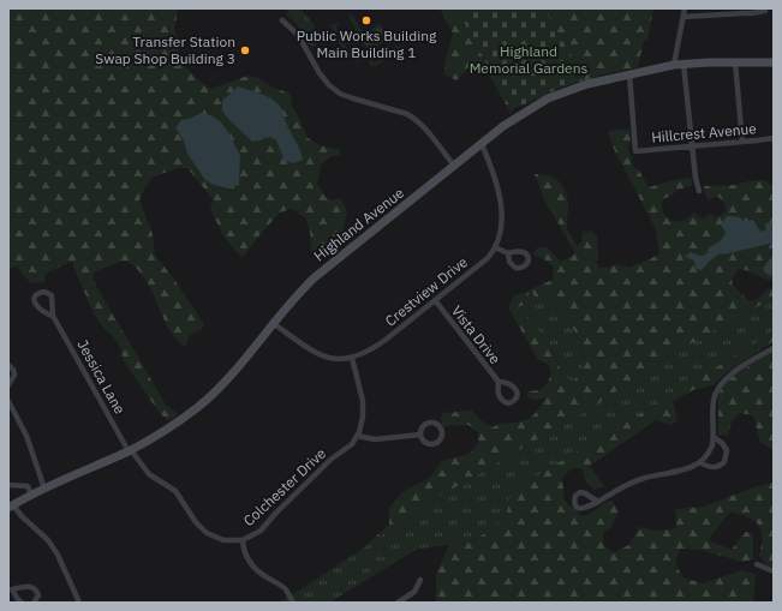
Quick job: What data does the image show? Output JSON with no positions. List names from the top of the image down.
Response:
{
  "streets": {
    "street": [
      "Hillcrest Avenue",
      "Highland Avenue",
      "Crestview Drive",
      "Vista Drive",
      "Jessica Lane",
      "Colchester Drive"
    ]
  },
  "crossings": [
    ["Hillcrest Avenue", "Highland Avenue"],
    ["Highland Avenue", "Crestview Drive"],
    ["Highland Avenue", "Jessica Lane"],
    ["Crestview Drive", "Vista Drive"],
    ["Crestview Drive", "Colchester Drive"],
    ["Jessica Lane", "Colchester Drive"]
  ],
  "parks": ["Highland Memorial Gardens"],
  "places": ["Public Works Building Main Building 1", "Transfer Station Swap Shop Building 3"]
}
